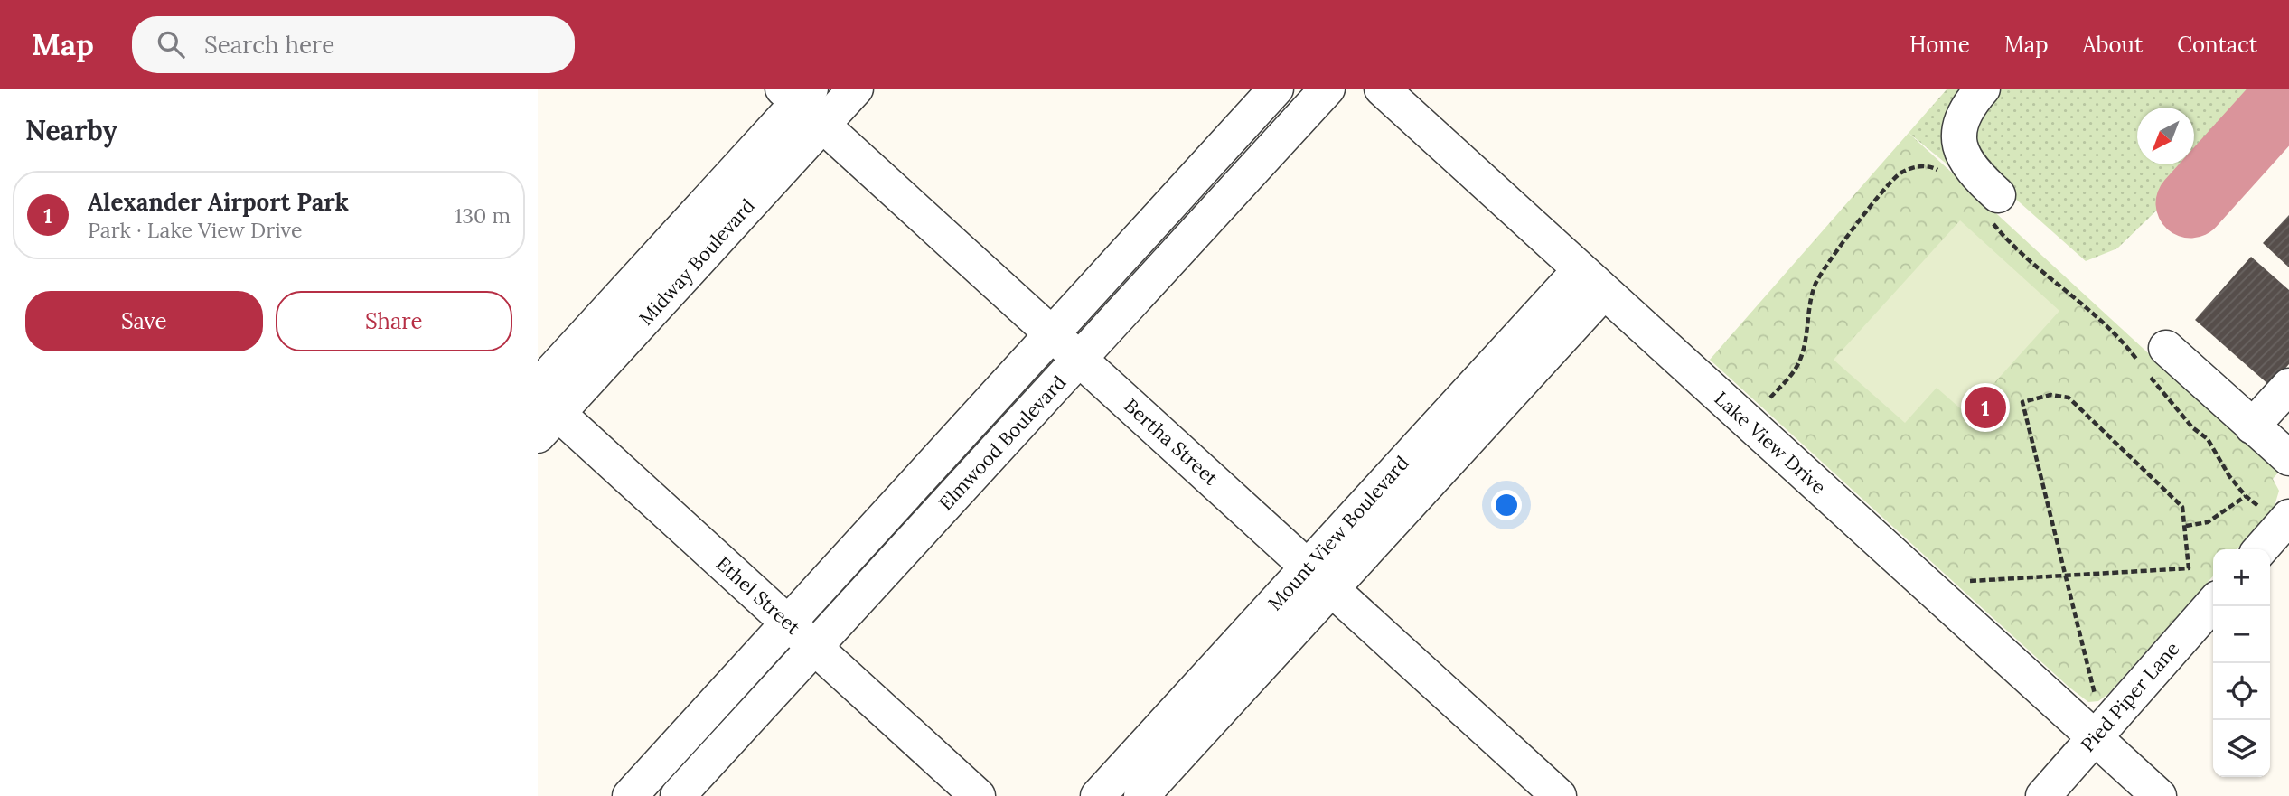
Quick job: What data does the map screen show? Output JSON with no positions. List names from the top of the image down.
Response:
{
  "streets": {
    "street": [
      "Midway Boulevard",
      "Bertha Street",
      "Elmwood Boulevard",
      "Lake View Drive",
      "Mount View Boulevard",
      "Ethel Street",
      "Pied Piper Lane"
    ]
  },
  "crossings": [
    ["Midway Boulevard", "Bertha Street"],
    ["Midway Boulevard", "Ethel Street"],
    ["Bertha Street", "Elmwood Boulevard"],
    ["Bertha Street", "Mount View Boulevard"],
    ["Elmwood Boulevard", "Ethel Street"],
    ["Lake View Drive", "Mount View Boulevard"],
    ["Lake View Drive", "Pied Piper Lane"]
  ],
  "north": "bottom left",
  "page": {
    "header": "Map",
    "search": "Search here",
    "nav": [
      "Home",
      "Map",
      "About",
      "Contact"
    ],
    "heading": "Nearby",
    "list": [
      {
        "mark": "1",
        "name": "Alexander Airport Park",
        "note": "Park · Lake View Drive",
        "value": "130 m"
      }
    ],
    "buttons": ["Save", "Share"],
    "pins": "1",
    "map_buttons": ["+", "−"]
  }
}
